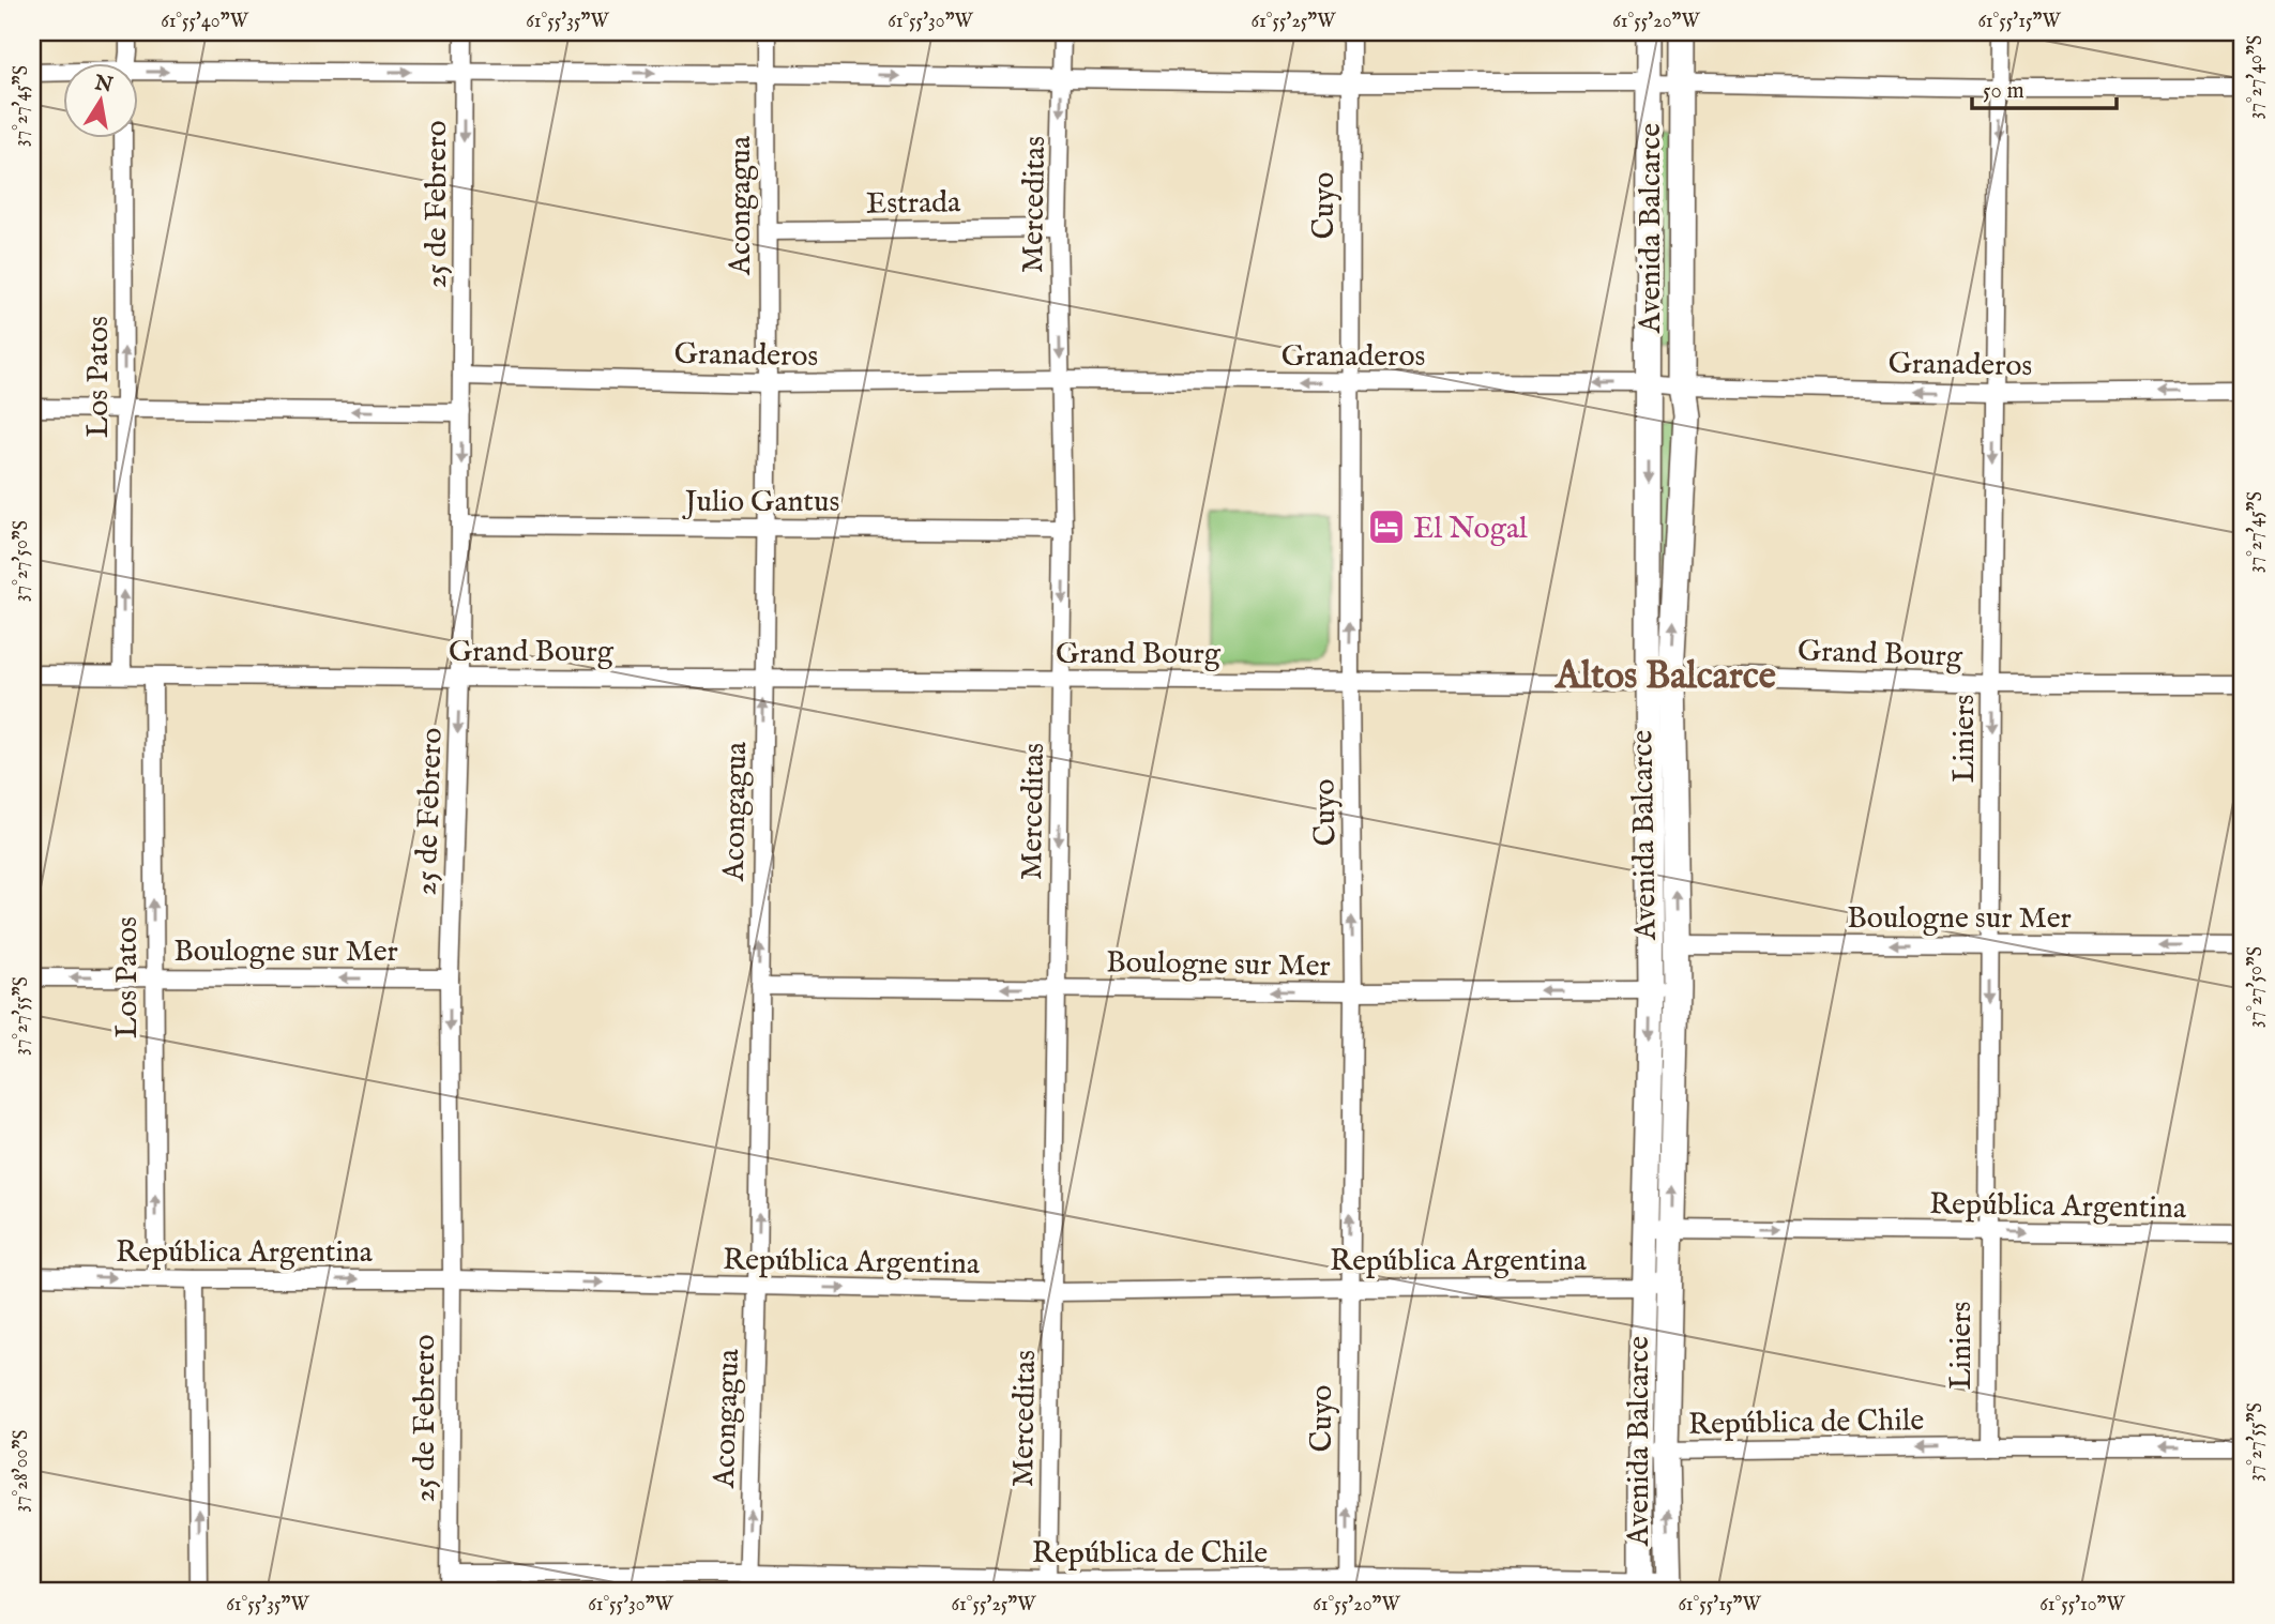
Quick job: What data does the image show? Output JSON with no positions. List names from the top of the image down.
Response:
{
  "streets": {
    "main road": ["Avenida Balcarce"],
    "street": [
      "Estrada",
      "25 de Febrero",
      "Merceditas",
      "Acongagua",
      "Cuyo",
      "Granaderos",
      "Los Patos",
      "Julio Gantus",
      "Grand Bourg",
      "Liniers",
      "Boulogne sur Mer",
      "República Argentina",
      "República de Chile"
    ]
  },
  "crossings": [
    ["Estrada", "Merceditas"],
    ["Estrada", "Acongagua"],
    ["25 de Febrero", "Granaderos"],
    ["25 de Febrero", "Julio Gantus"],
    ["25 de Febrero", "Grand Bourg"],
    ["25 de Febrero", "Boulogne sur Mer"],
    ["25 de Febrero", "República Argentina"],
    ["25 de Febrero", "República de Chile"],
    ["Merceditas", "Granaderos"],
    ["Merceditas", "Julio Gantus"],
    ["Merceditas", "Grand Bourg"],
    ["Merceditas", "Boulogne sur Mer"],
    ["Merceditas", "República Argentina"],
    ["Merceditas", "República de Chile"],
    ["Acongagua", "Granaderos"],
    ["Acongagua", "Julio Gantus"],
    ["Acongagua", "Grand Bourg"],
    ["Acongagua", "Boulogne sur Mer"],
    ["Acongagua", "República Argentina"],
    ["Acongagua", "República de Chile"],
    ["Cuyo", "Granaderos"],
    ["Cuyo", "Grand Bourg"],
    ["Cuyo", "Boulogne sur Mer"],
    ["Cuyo", "República Argentina"],
    ["Cuyo", "República de Chile"],
    ["Avenida Balcarce", "Granaderos"],
    ["Avenida Balcarce", "Grand Bourg"],
    ["Avenida Balcarce", "Boulogne sur Mer"],
    ["Avenida Balcarce", "República Argentina"],
    ["Avenida Balcarce", "República de Chile"],
    ["Granaderos", "Liniers"],
    ["Los Patos", "Grand Bourg"],
    ["Los Patos", "Boulogne sur Mer"],
    ["Los Patos", "República Argentina"],
    ["Grand Bourg", "Liniers"],
    ["Liniers", "Boulogne sur Mer"],
    ["Liniers", "República Argentina"],
    ["Liniers", "República de Chile"]
  ],
  "one_way": [
    "25 de Febrero",
    "Merceditas",
    "Acongagua",
    "Cuyo",
    "Granaderos",
    "Los Patos",
    "Liniers",
    "Boulogne sur Mer",
    "República Argentina"
  ],
  "districts": ["Altos Balcarce"],
  "places": {
    "hotel": ["El Nogal"]
  },
  "scale_bar": "50 m",
  "north": "top",
  "coordinates": [
    "61°55'40\"W",
    "61°55'35\"W",
    "61°55'30\"W",
    "61°55'25\"W",
    "61°55'20\"W",
    "61°55'15\"W",
    "37°27'40\"S",
    "37°27'45\"S",
    "37°27'50\"S",
    "37°27'55\"S",
    "37°28'00\"S",
    "61°55'10\"W"
  ]
}
